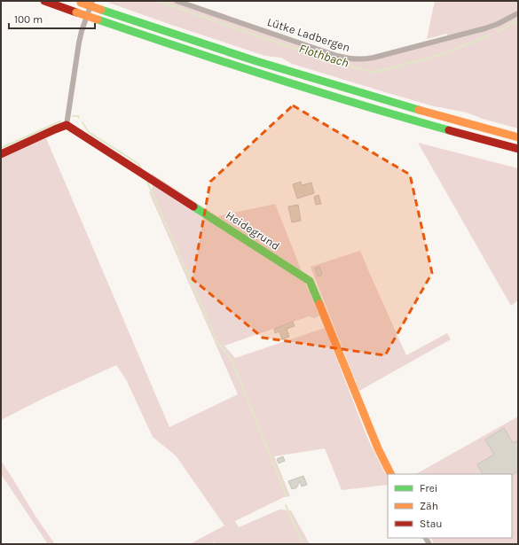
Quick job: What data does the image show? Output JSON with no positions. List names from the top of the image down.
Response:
{
  "streets": {
    "main road": ["Heidegrund"],
    "street": ["Lütke Ladbergen"]
  },
  "water": ["Flothbach"],
  "legend": ["Frei", "Zäh", "Stau"],
  "scale_bar": "100 m"
}
